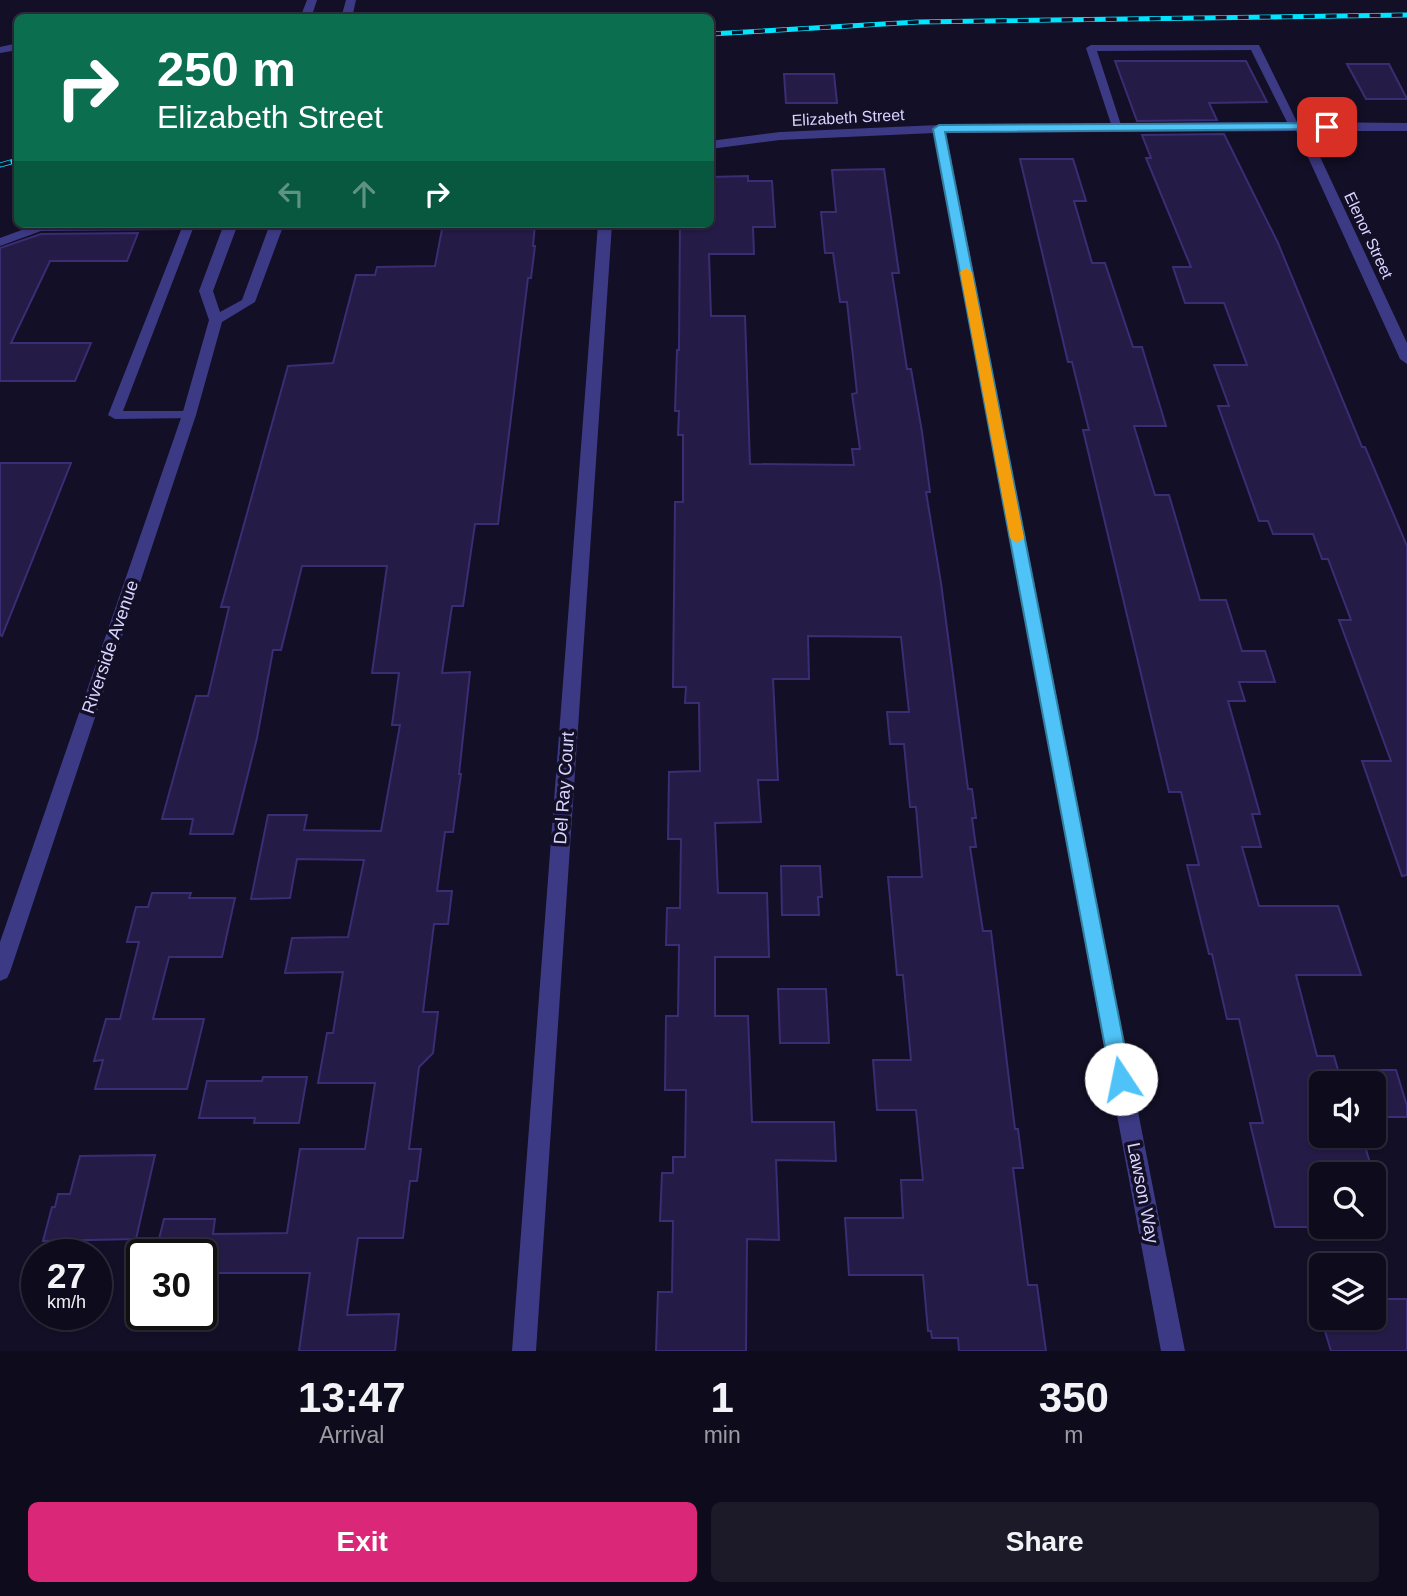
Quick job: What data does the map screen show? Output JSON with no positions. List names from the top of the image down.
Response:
{
  "streets": {
    "street": [
      "Elizabeth Street",
      "Elenor Street",
      "Riverside Avenue",
      "Del Ray Court",
      "Lawson Way"
    ]
  },
  "crossings": [
    ["Elizabeth Street", "Elenor Street"],
    ["Elizabeth Street", "Lawson Way"]
  ],
  "page": {
    "turn": ["250 m", "Elizabeth Street"],
    "speed": "27 km/h",
    "limit": "30",
    "eta": [
      "13:47",
      "Arrival",
      "1",
      "min",
      "350",
      "m"
    ],
    "buttons": ["Exit", "Share"]
  }
}
